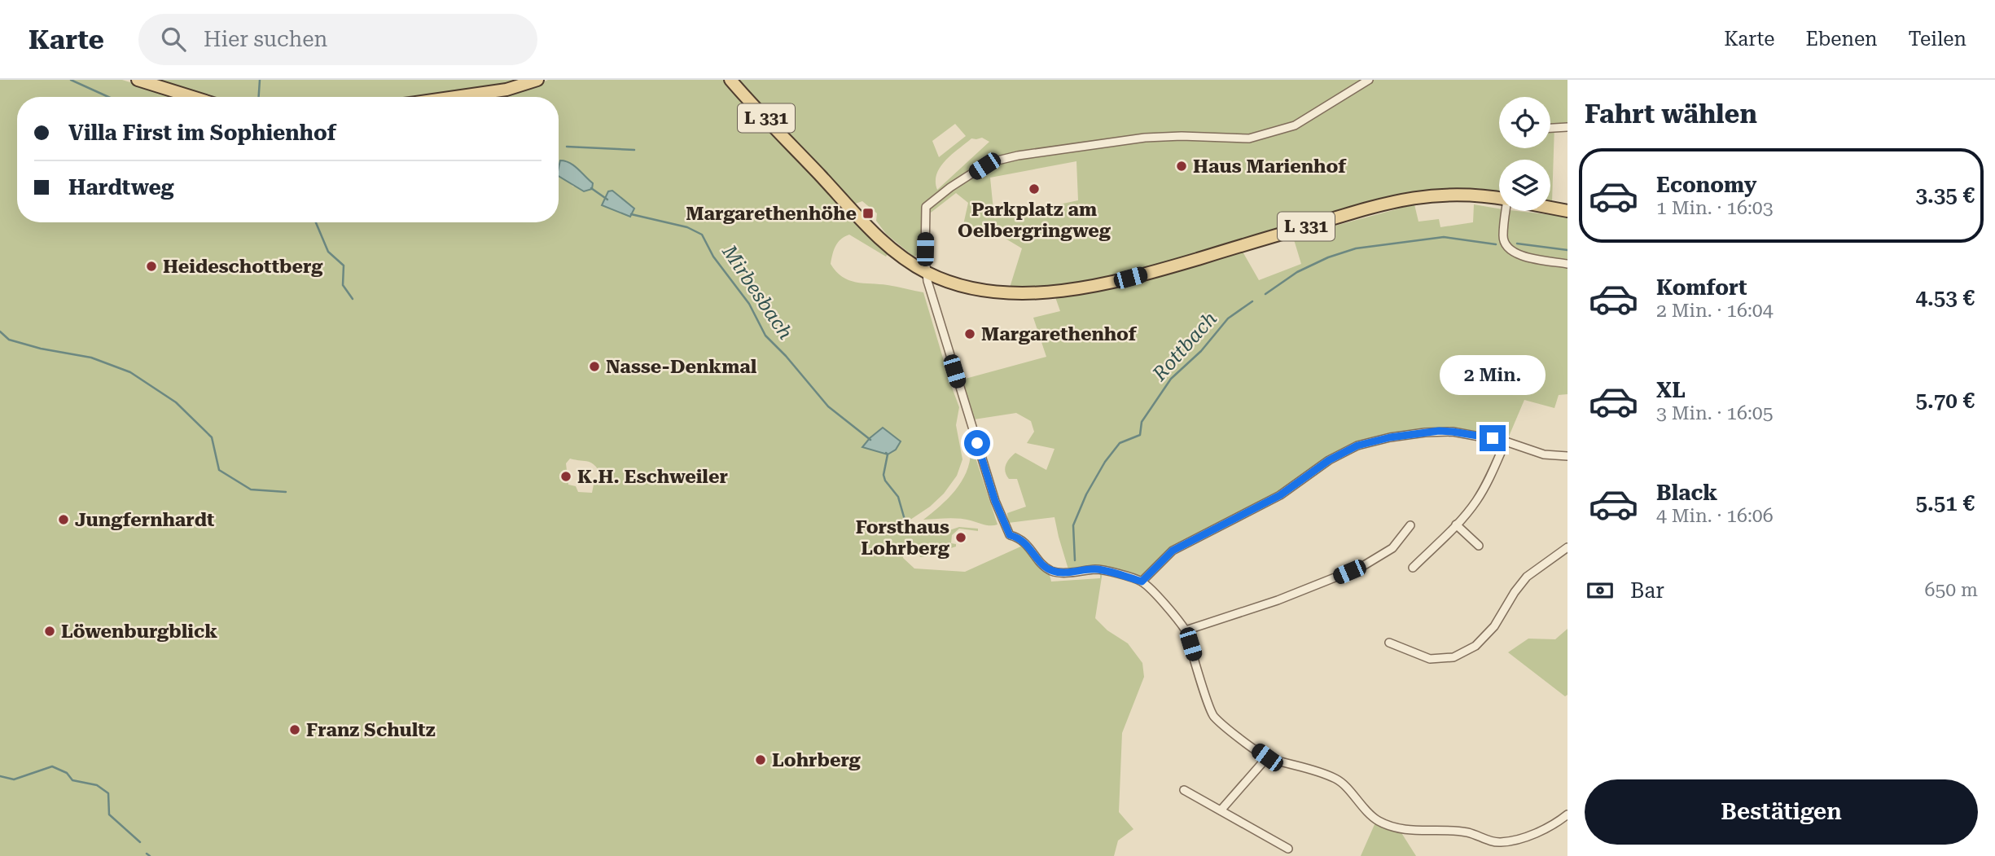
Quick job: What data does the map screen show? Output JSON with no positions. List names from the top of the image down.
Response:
{
  "streets": {
    "main road": ["L 331"]
  },
  "water": ["Mirbesbach", "Rottbach"],
  "places": {
    "other": [
      "Haus Marienhof",
      "Parkplatz am Oelbergringweg",
      "Heideschottberg",
      "Margarethenhof",
      "Nasse-Denkmal",
      "K.H. Eschweiler",
      "Jungfernhardt",
      "Forsthaus Lohrberg",
      "Löwenburgblick",
      "Franz Schultz",
      "Lohrberg"
    ],
    "transit": ["Margarethenhöhe"]
  },
  "page": {
    "header": "Karte",
    "search": "Hier suchen",
    "nav": ["Karte", "Ebenen", "Teilen"],
    "heading": "Fahrt wählen",
    "banner": ["Villa First im Sophienhof", "Hardtweg"],
    "list": [
      {
        "name": "Economy",
        "note": "1 Min. · 16:03",
        "value": "3.35 €"
      },
      {
        "name": "Komfort",
        "note": "2 Min. · 16:04",
        "value": "4.53 €"
      },
      {
        "name": "XL",
        "note": "3 Min. · 16:05",
        "value": "5.70 €"
      },
      {
        "name": "Black",
        "note": "4 Min. · 16:06",
        "value": "5.51 €"
      }
    ],
    "bubble": "2 Min.",
    "pay": ["Bar", "650 m"],
    "buttons": "Bestätigen"
  }
}
